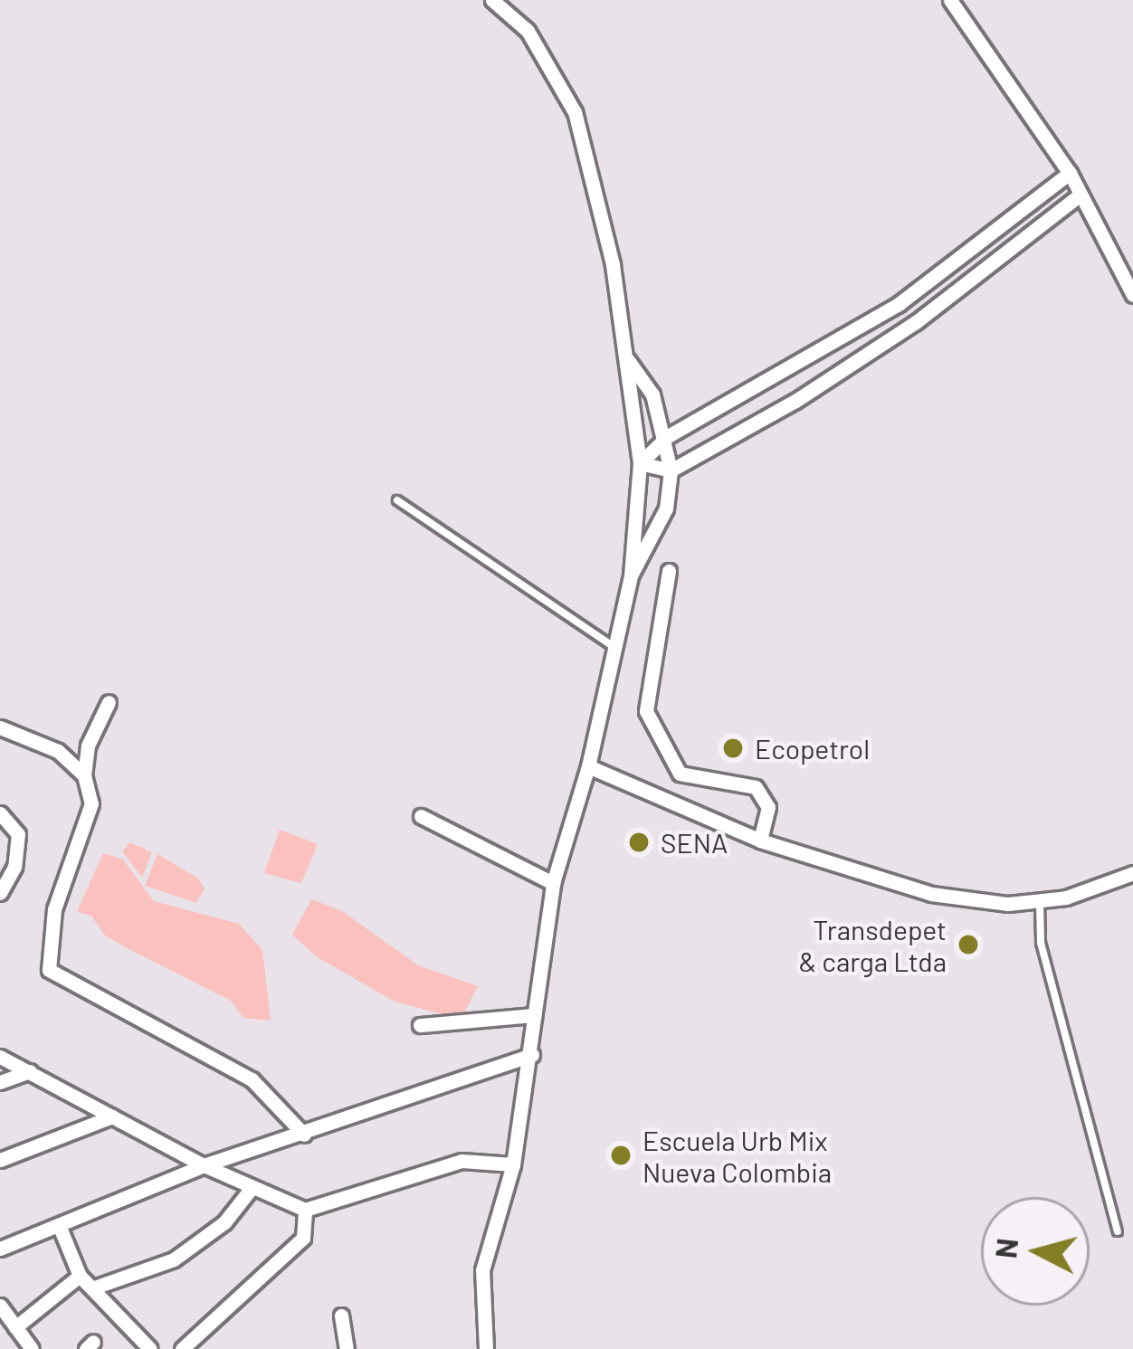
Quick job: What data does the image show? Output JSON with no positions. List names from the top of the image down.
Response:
{
  "places": [
    "Ecopetrol",
    "SENA",
    "Transdepet & carga Ltda",
    "Escuela Urb Mix Nueva Colombia"
  ],
  "north": "left"
}
